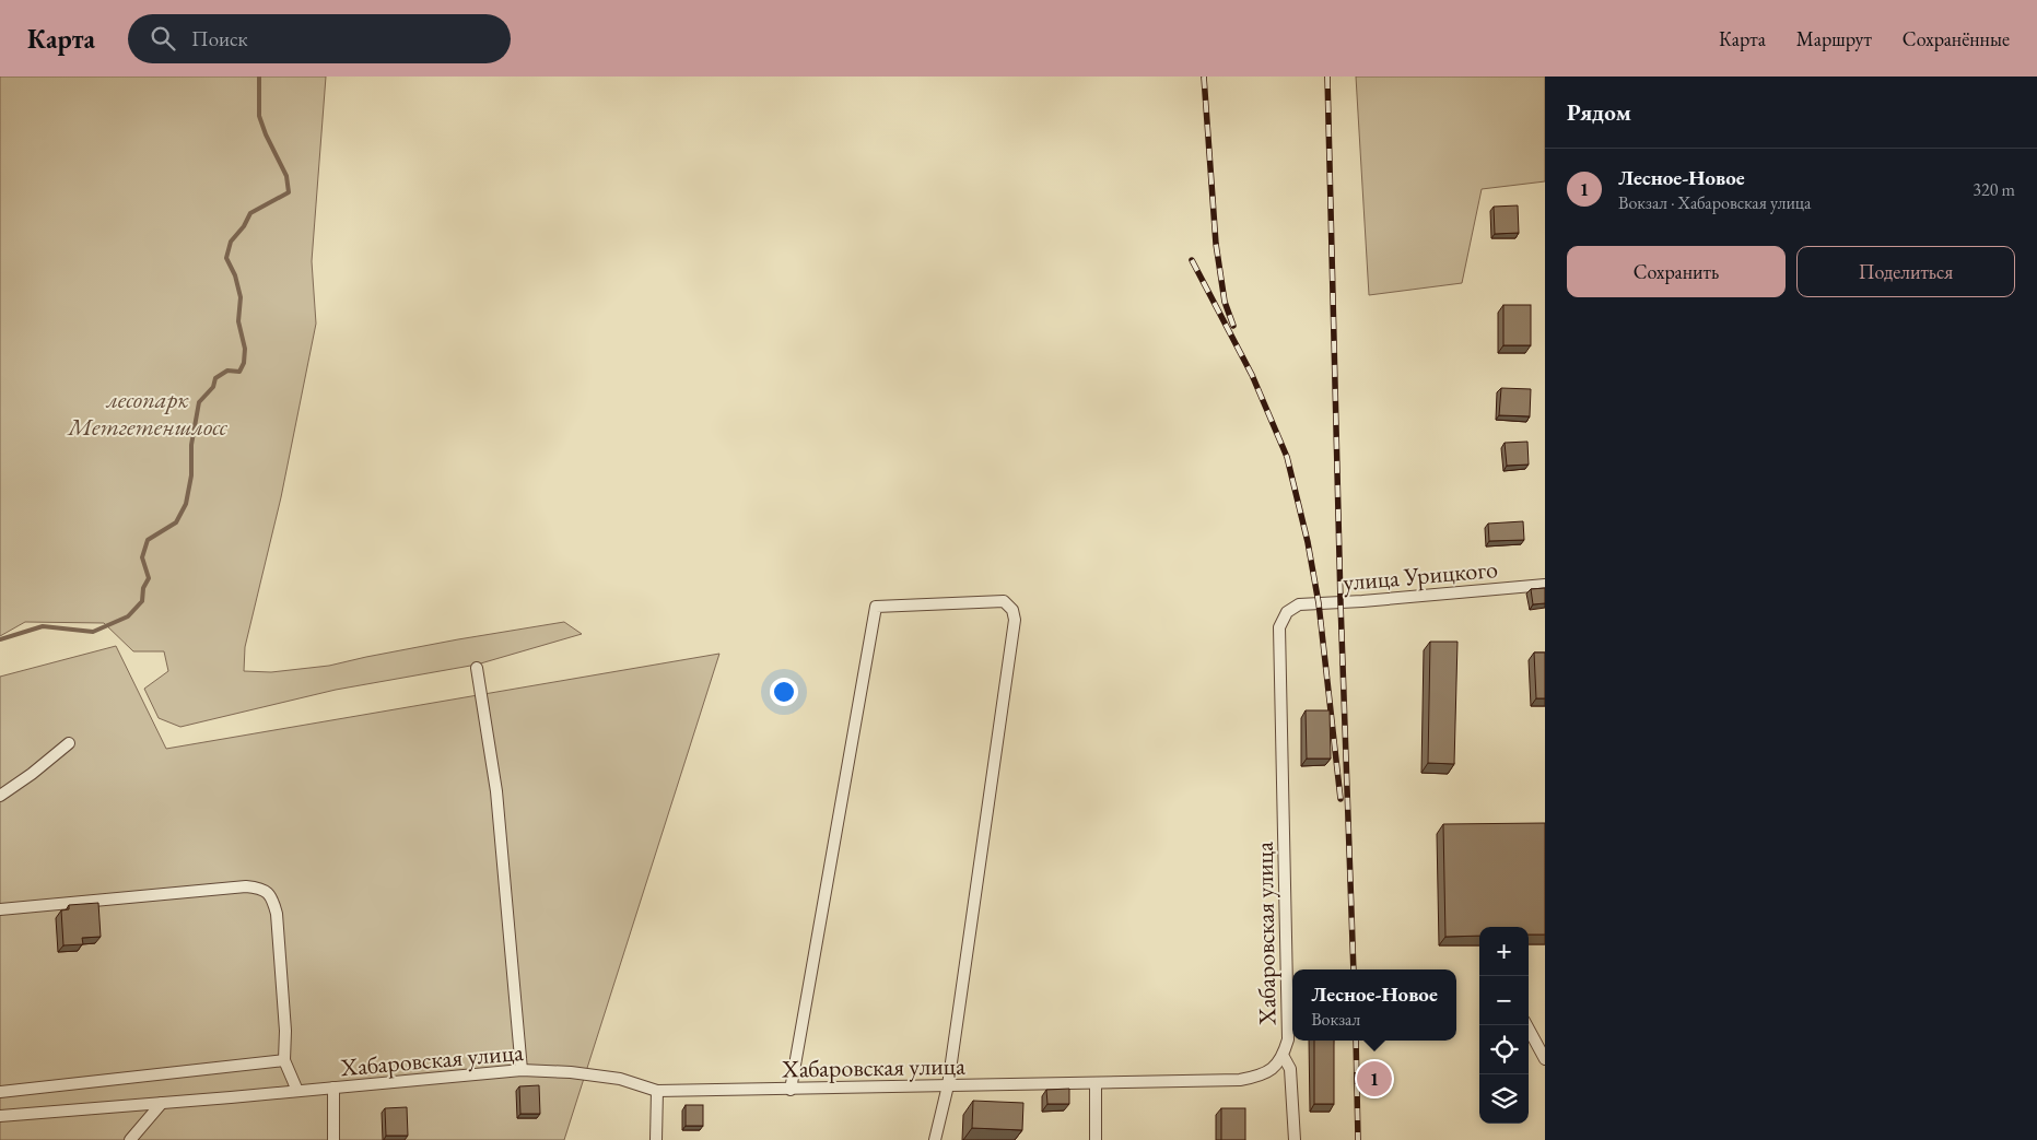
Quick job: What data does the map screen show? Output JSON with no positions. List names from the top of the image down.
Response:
{
  "streets": {
    "street": ["улица Урицкого", "Хабаровская улица"]
  },
  "crossings": [
    ["улица Урицкого", "Хабаровская улица"]
  ],
  "parks": ["лесопарк Метгетеншлосс"],
  "page": {
    "header": "Карта",
    "search": "Поиск",
    "nav": ["Карта", "Маршрут", "Сохранённые"],
    "heading": "Рядом",
    "list": [
      {
        "mark": "1",
        "name": "Лесное-Новое",
        "note": "Вокзал · Хабаровская улица",
        "value": "320 m"
      }
    ],
    "buttons": ["Сохранить", "Поделиться"],
    "map_buttons": ["+", "−"],
    "popup": ["Лесное-Новое", "Вокзал"],
    "pins": "1"
  }
}
